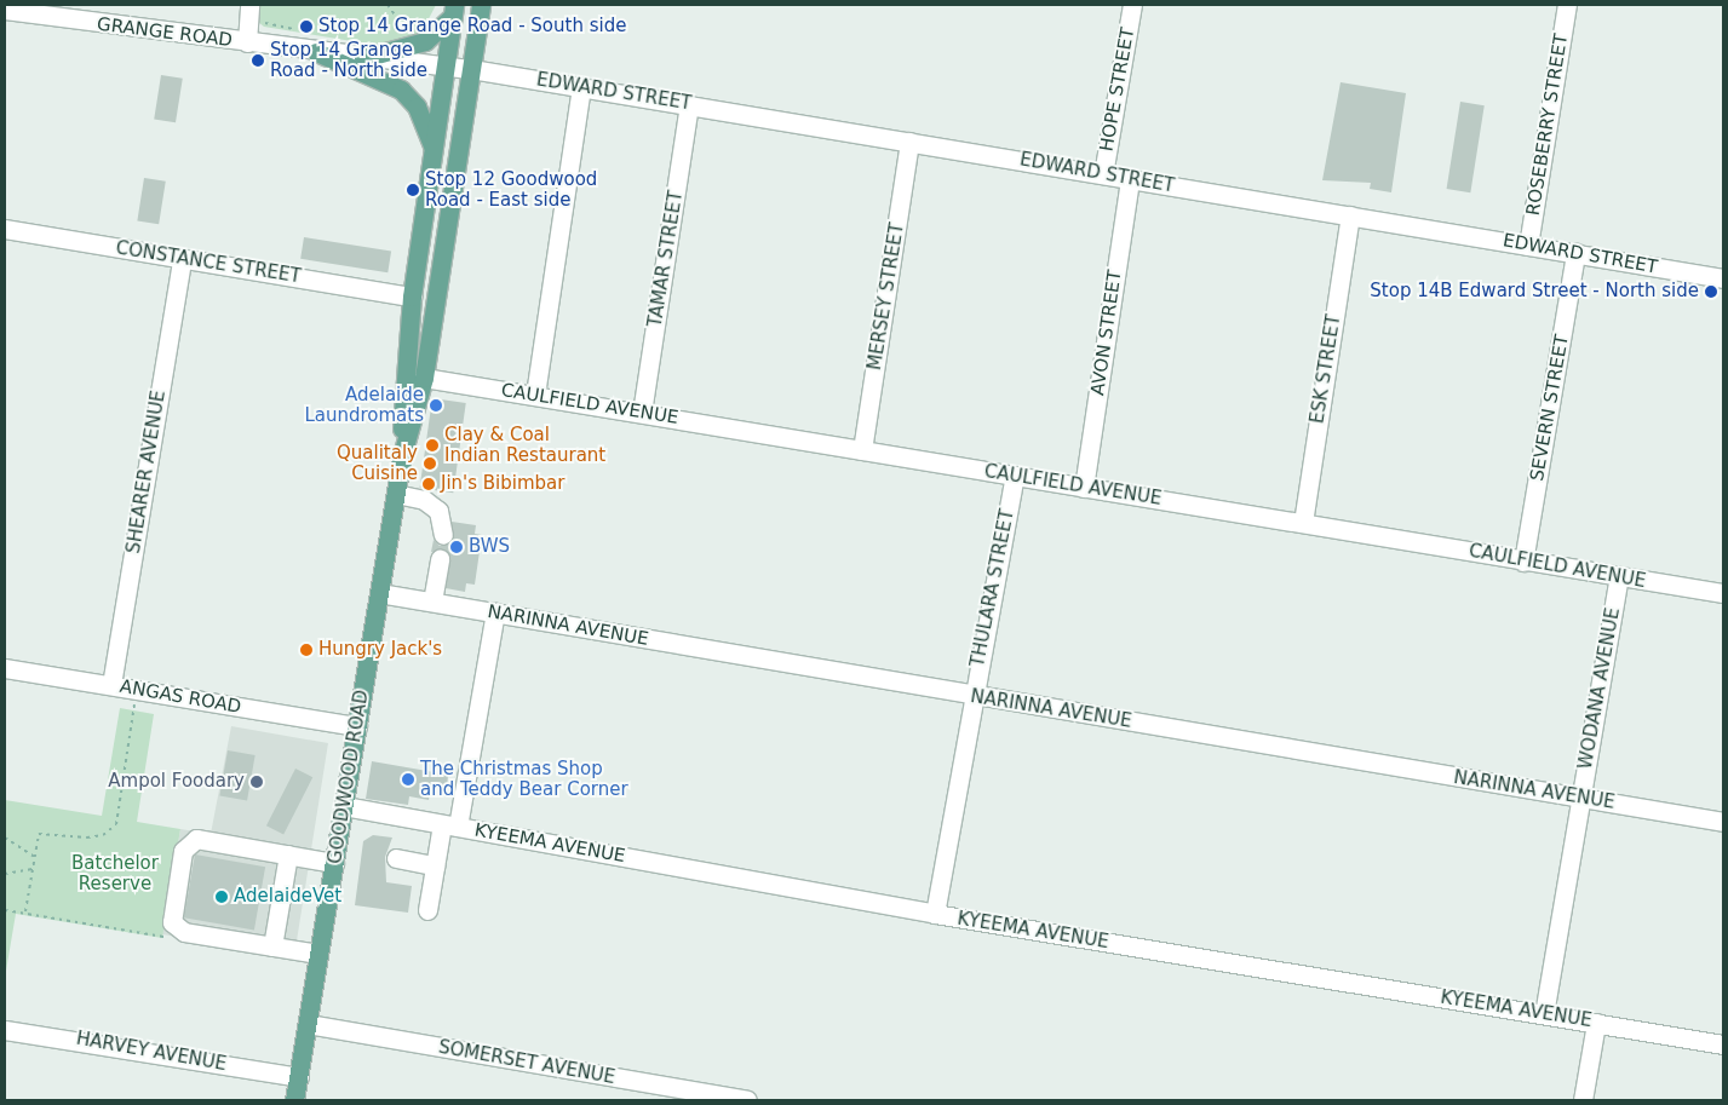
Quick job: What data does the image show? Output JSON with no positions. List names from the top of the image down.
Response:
{
  "streets": {
    "main road": ["GOODWOOD ROAD"],
    "street": [
      "GRANGE ROAD",
      "HOPE STREET",
      "EDWARD STREET",
      "ROSEBERRY STREET",
      "TAMAR STREET",
      "CONSTANCE STREET",
      "MERSEY STREET",
      "AVON STREET",
      "ESK STREET",
      "CAULFIELD AVENUE",
      "SEVERN STREET",
      "SHEARER AVENUE",
      "THULARA STREET",
      "NARINNA AVENUE",
      "WODANA AVENUE",
      "ANGAS ROAD",
      "KYEEMA AVENUE",
      "HARVEY AVENUE",
      "SOMERSET AVENUE"
    ]
  },
  "crossings": [
    ["GRANGE ROAD", "EDWARD STREET"],
    ["GRANGE ROAD", "GOODWOOD ROAD"],
    ["HOPE STREET", "EDWARD STREET"],
    ["EDWARD STREET", "ROSEBERRY STREET"],
    ["EDWARD STREET", "TAMAR STREET"],
    ["EDWARD STREET", "MERSEY STREET"],
    ["EDWARD STREET", "AVON STREET"],
    ["EDWARD STREET", "ESK STREET"],
    ["EDWARD STREET", "SEVERN STREET"],
    ["EDWARD STREET", "GOODWOOD ROAD"],
    ["TAMAR STREET", "CAULFIELD AVENUE"],
    ["CONSTANCE STREET", "SHEARER AVENUE"],
    ["CONSTANCE STREET", "GOODWOOD ROAD"],
    ["MERSEY STREET", "CAULFIELD AVENUE"],
    ["AVON STREET", "CAULFIELD AVENUE"],
    ["ESK STREET", "CAULFIELD AVENUE"],
    ["CAULFIELD AVENUE", "SEVERN STREET"],
    ["CAULFIELD AVENUE", "THULARA STREET"],
    ["CAULFIELD AVENUE", "WODANA AVENUE"],
    ["CAULFIELD AVENUE", "GOODWOOD ROAD"],
    ["SHEARER AVENUE", "ANGAS ROAD"],
    ["THULARA STREET", "NARINNA AVENUE"],
    ["THULARA STREET", "KYEEMA AVENUE"],
    ["NARINNA AVENUE", "WODANA AVENUE"],
    ["NARINNA AVENUE", "GOODWOOD ROAD"],
    ["WODANA AVENUE", "KYEEMA AVENUE"],
    ["ANGAS ROAD", "GOODWOOD ROAD"],
    ["GOODWOOD ROAD", "KYEEMA AVENUE"],
    ["GOODWOOD ROAD", "HARVEY AVENUE"],
    ["GOODWOOD ROAD", "SOMERSET AVENUE"]
  ],
  "parks": ["Batchelor Reserve"],
  "places": [
    "Stop 14 Grange Road - South side",
    "Stop 14 Grange Road - North side",
    "Stop 12 Goodwood Road - East side",
    "Stop 14B Edward Street - North side",
    "Adelaide Laundromats",
    "Clay & Coal Indian Restaurant",
    "Qualitaly Cuisine",
    "Jin's Bibimbar",
    "BWS",
    "Hungry Jack's",
    "The Christmas Shop and Teddy Bear Corner",
    "Ampol Foodary",
    "AdelaideVet"
  ]
}
